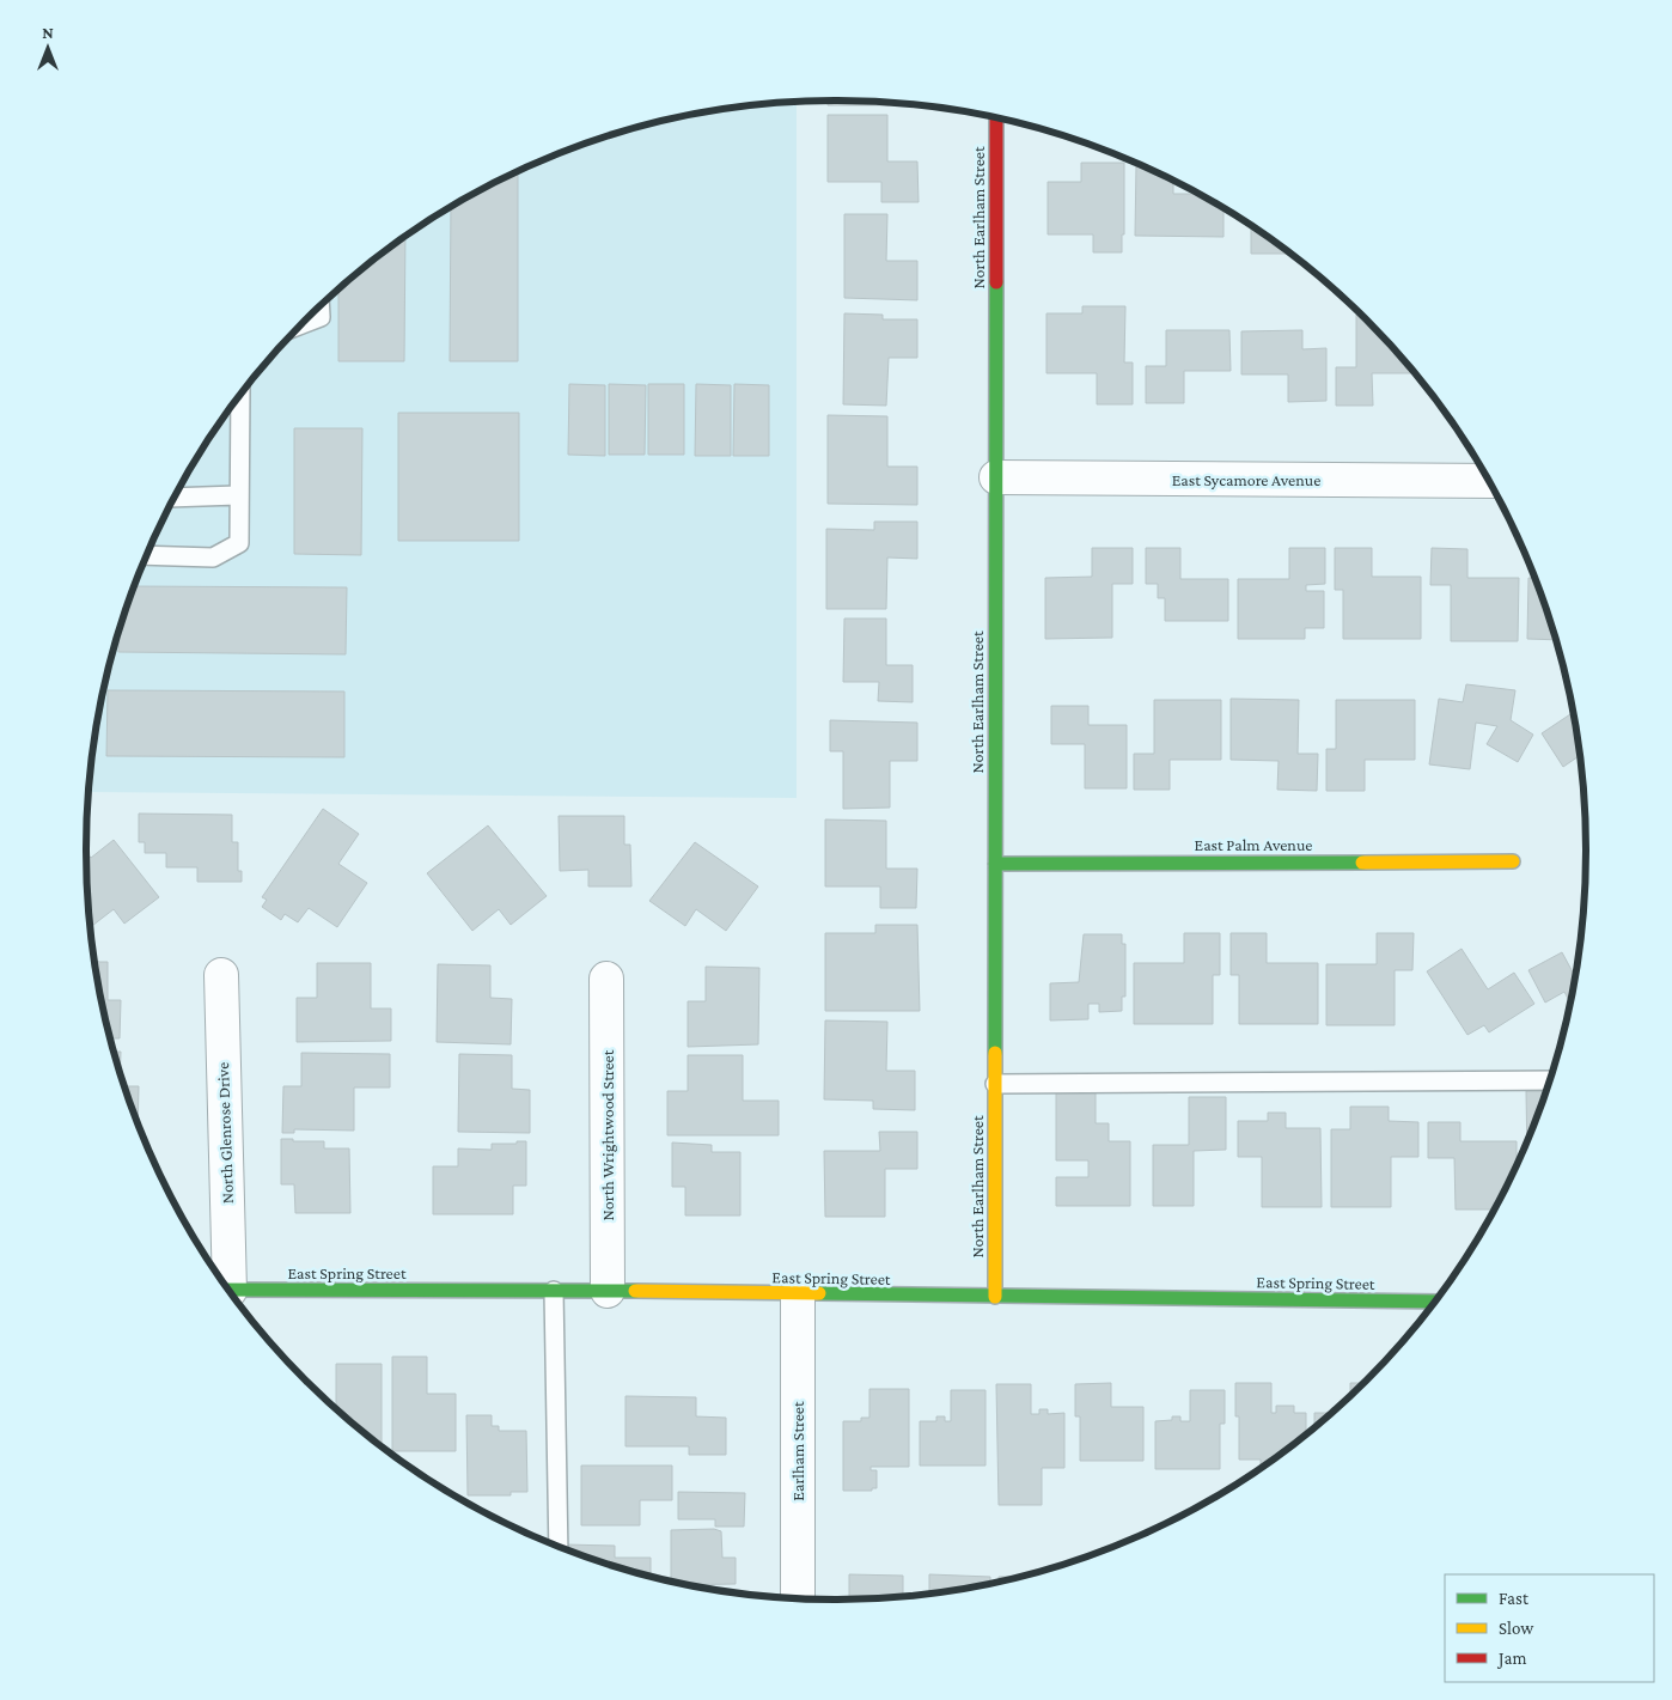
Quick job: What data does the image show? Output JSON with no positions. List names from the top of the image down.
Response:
{
  "streets": {
    "street": [
      "North Earlham Street",
      "East Sycamore Avenue",
      "East Palm Avenue",
      "North Glenrose Drive",
      "North Wrightwood Street",
      "East Spring Street",
      "Earlham Street"
    ]
  },
  "crossings": [
    ["North Earlham Street", "East Sycamore Avenue"],
    ["North Earlham Street", "East Palm Avenue"],
    ["North Earlham Street", "East Spring Street"],
    ["North Wrightwood Street", "East Spring Street"],
    ["East Spring Street", "Earlham Street"]
  ],
  "legend": ["Fast", "Slow", "Jam"],
  "north": "top"
}
